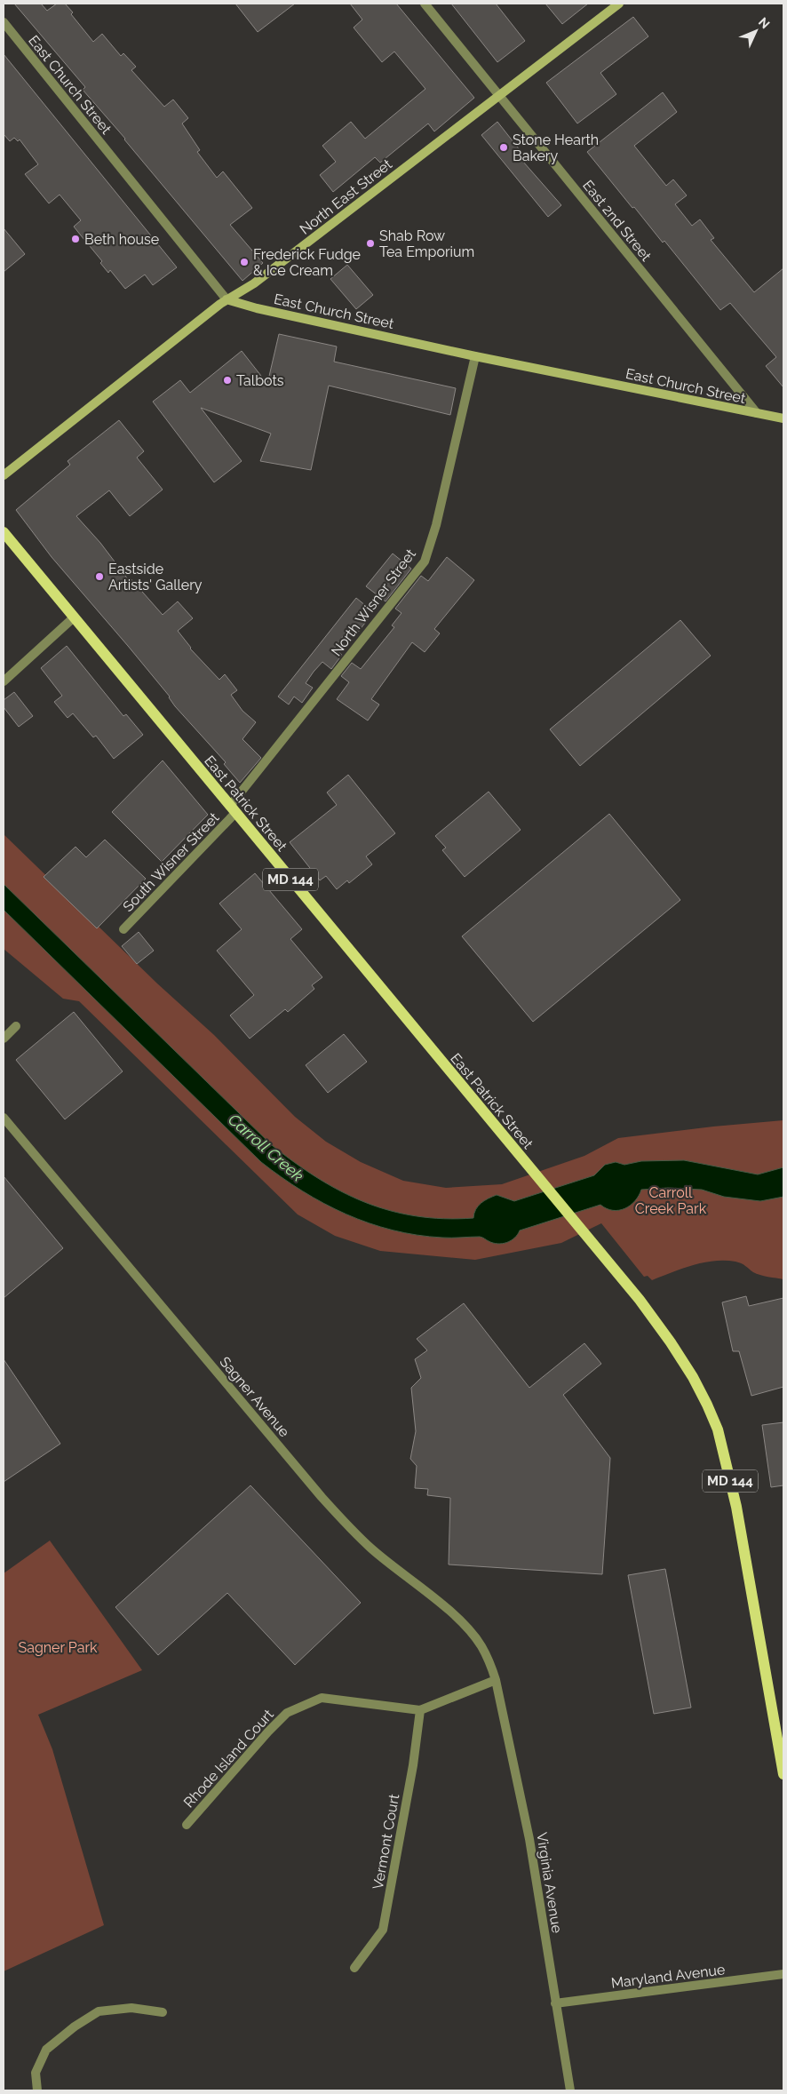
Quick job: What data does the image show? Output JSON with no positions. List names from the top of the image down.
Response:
{
  "streets": {
    "main road": [
      "East Church Street",
      "North East Street",
      "East Patrick Street",
      "MD 144"
    ],
    "street": [
      "East 2nd Street",
      "North Wisner Street",
      "South Wisner Street",
      "Sagner Avenue",
      "Rhode Island Court",
      "Vermont Court",
      "Virginia Avenue",
      "Maryland Avenue"
    ]
  },
  "crossings": [
    ["East Church Street", "North East Street"],
    ["East Church Street", "East 2nd Street"],
    ["East Church Street", "North Wisner Street"],
    ["North East Street", "East 2nd Street"],
    ["North Wisner Street", "East Patrick Street"],
    ["North Wisner Street", "South Wisner Street"],
    ["East Patrick Street", "South Wisner Street"],
    ["Sagner Avenue", "Rhode Island Court"],
    ["Sagner Avenue", "Virginia Avenue"],
    ["Rhode Island Court", "Vermont Court"],
    ["Rhode Island Court", "Virginia Avenue"],
    ["Virginia Avenue", "Maryland Avenue"]
  ],
  "water": ["Carroll Creek"],
  "parks": ["Carroll Creek Park", "Sagner Park"],
  "places": [
    "Stone Hearth Bakery",
    "Beth house",
    "Shab Row Tea Emporium",
    "Frederick Fudge & Ice Cream",
    "Talbots",
    "Eastside Artists' Gallery"
  ],
  "north": "top right"
}
